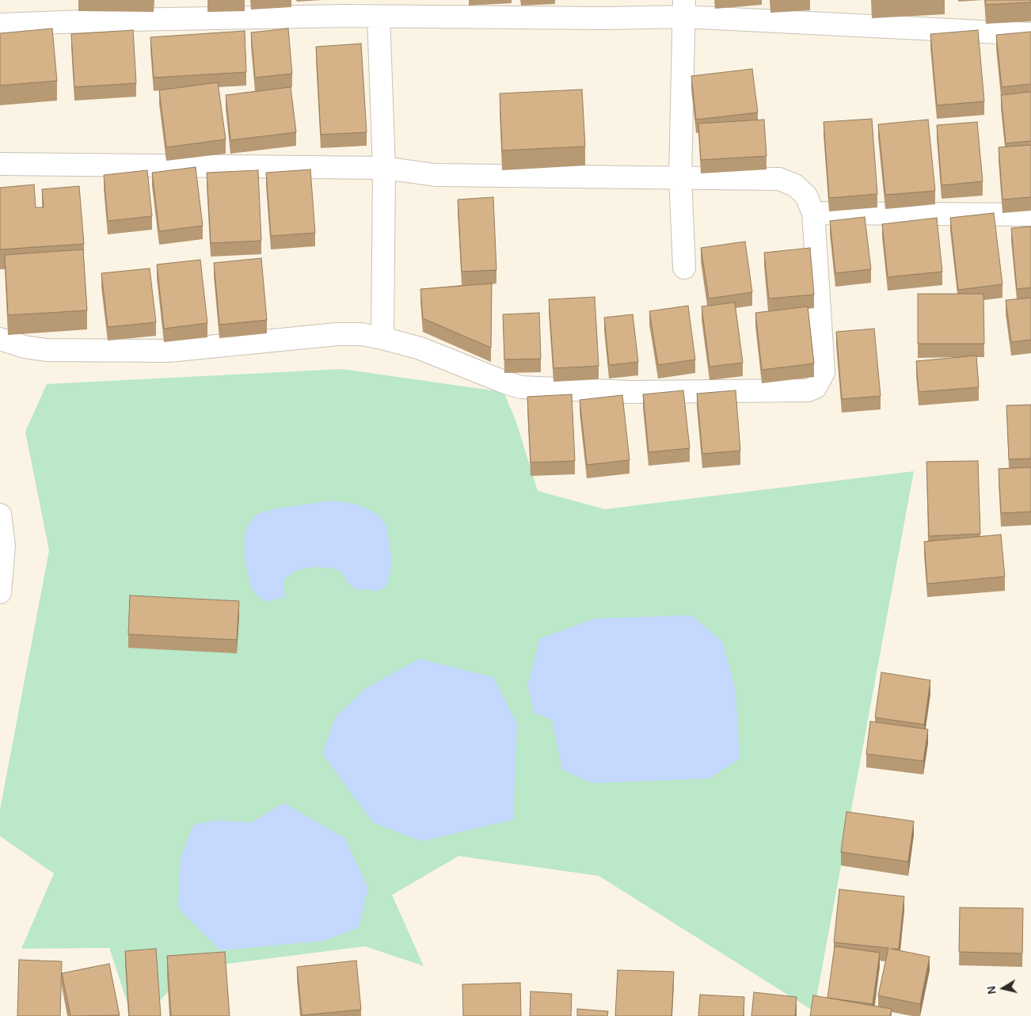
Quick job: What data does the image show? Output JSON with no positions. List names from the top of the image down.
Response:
{
  "north": "left"
}
